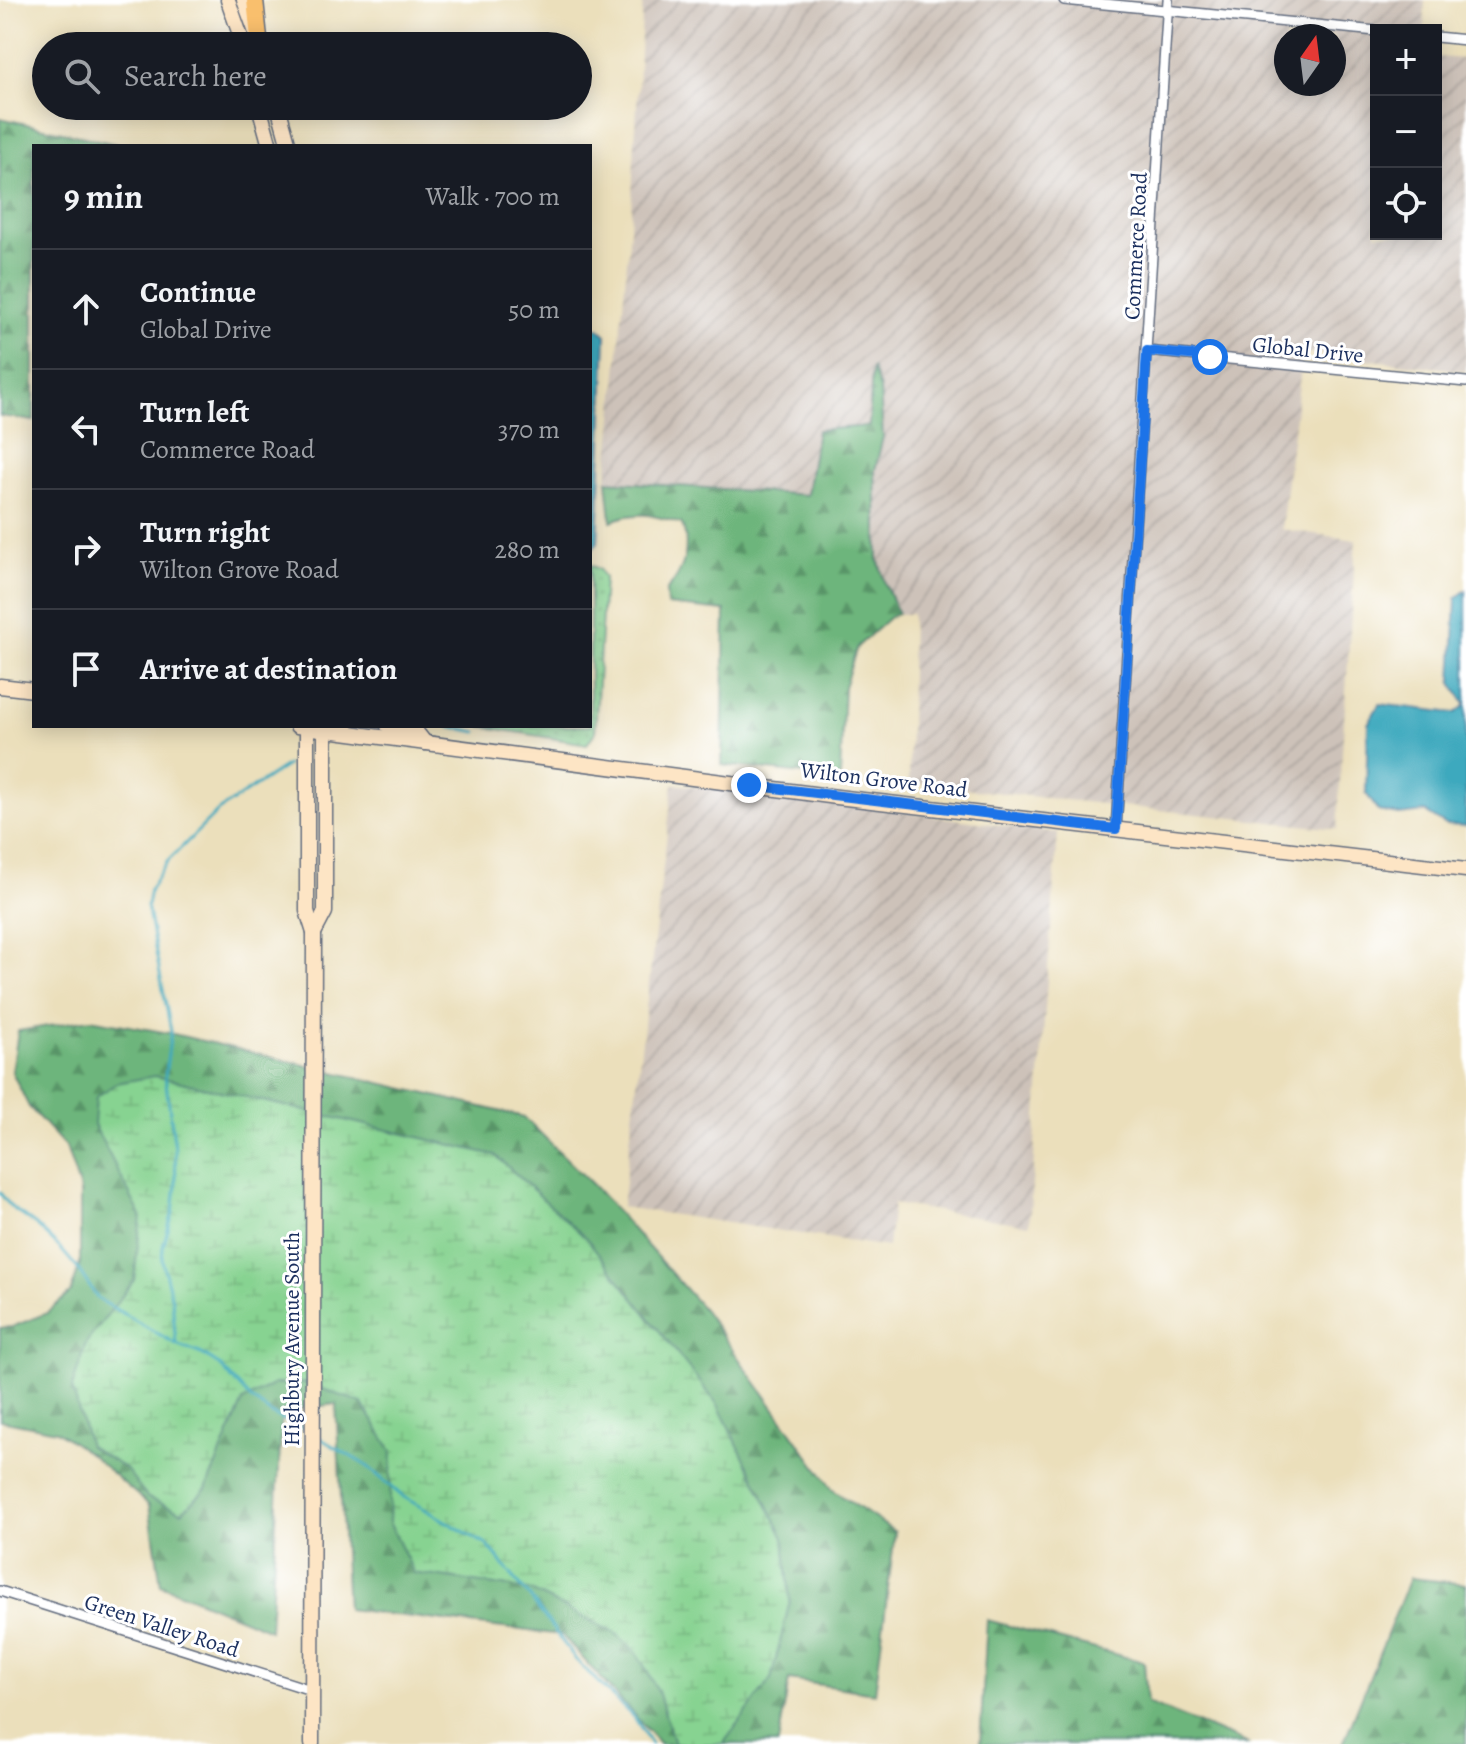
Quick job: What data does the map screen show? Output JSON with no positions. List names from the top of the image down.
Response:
{
  "streets": {
    "main road": ["Wilton Grove Road", "Highbury Avenue South"],
    "street": ["Commerce Road", "Global Drive", "Green Valley Road"]
  },
  "crossings": [
    ["Commerce Road", "Global Drive"],
    ["Commerce Road", "Wilton Grove Road"],
    ["Wilton Grove Road", "Highbury Avenue South"],
    ["Highbury Avenue South", "Green Valley Road"]
  ],
  "north": "top",
  "page": {
    "map_buttons": ["+", "−"],
    "search": "Search here",
    "heading": ["9 min", "Walk · 700 m"],
    "list": [
      ["Continue", "Global Drive", "50 m"],
      ["Turn left", "Commerce Road", "370 m"],
      ["Turn right", "Wilton Grove Road", "280 m"],
      "Arrive at destination"
    ]
  }
}
